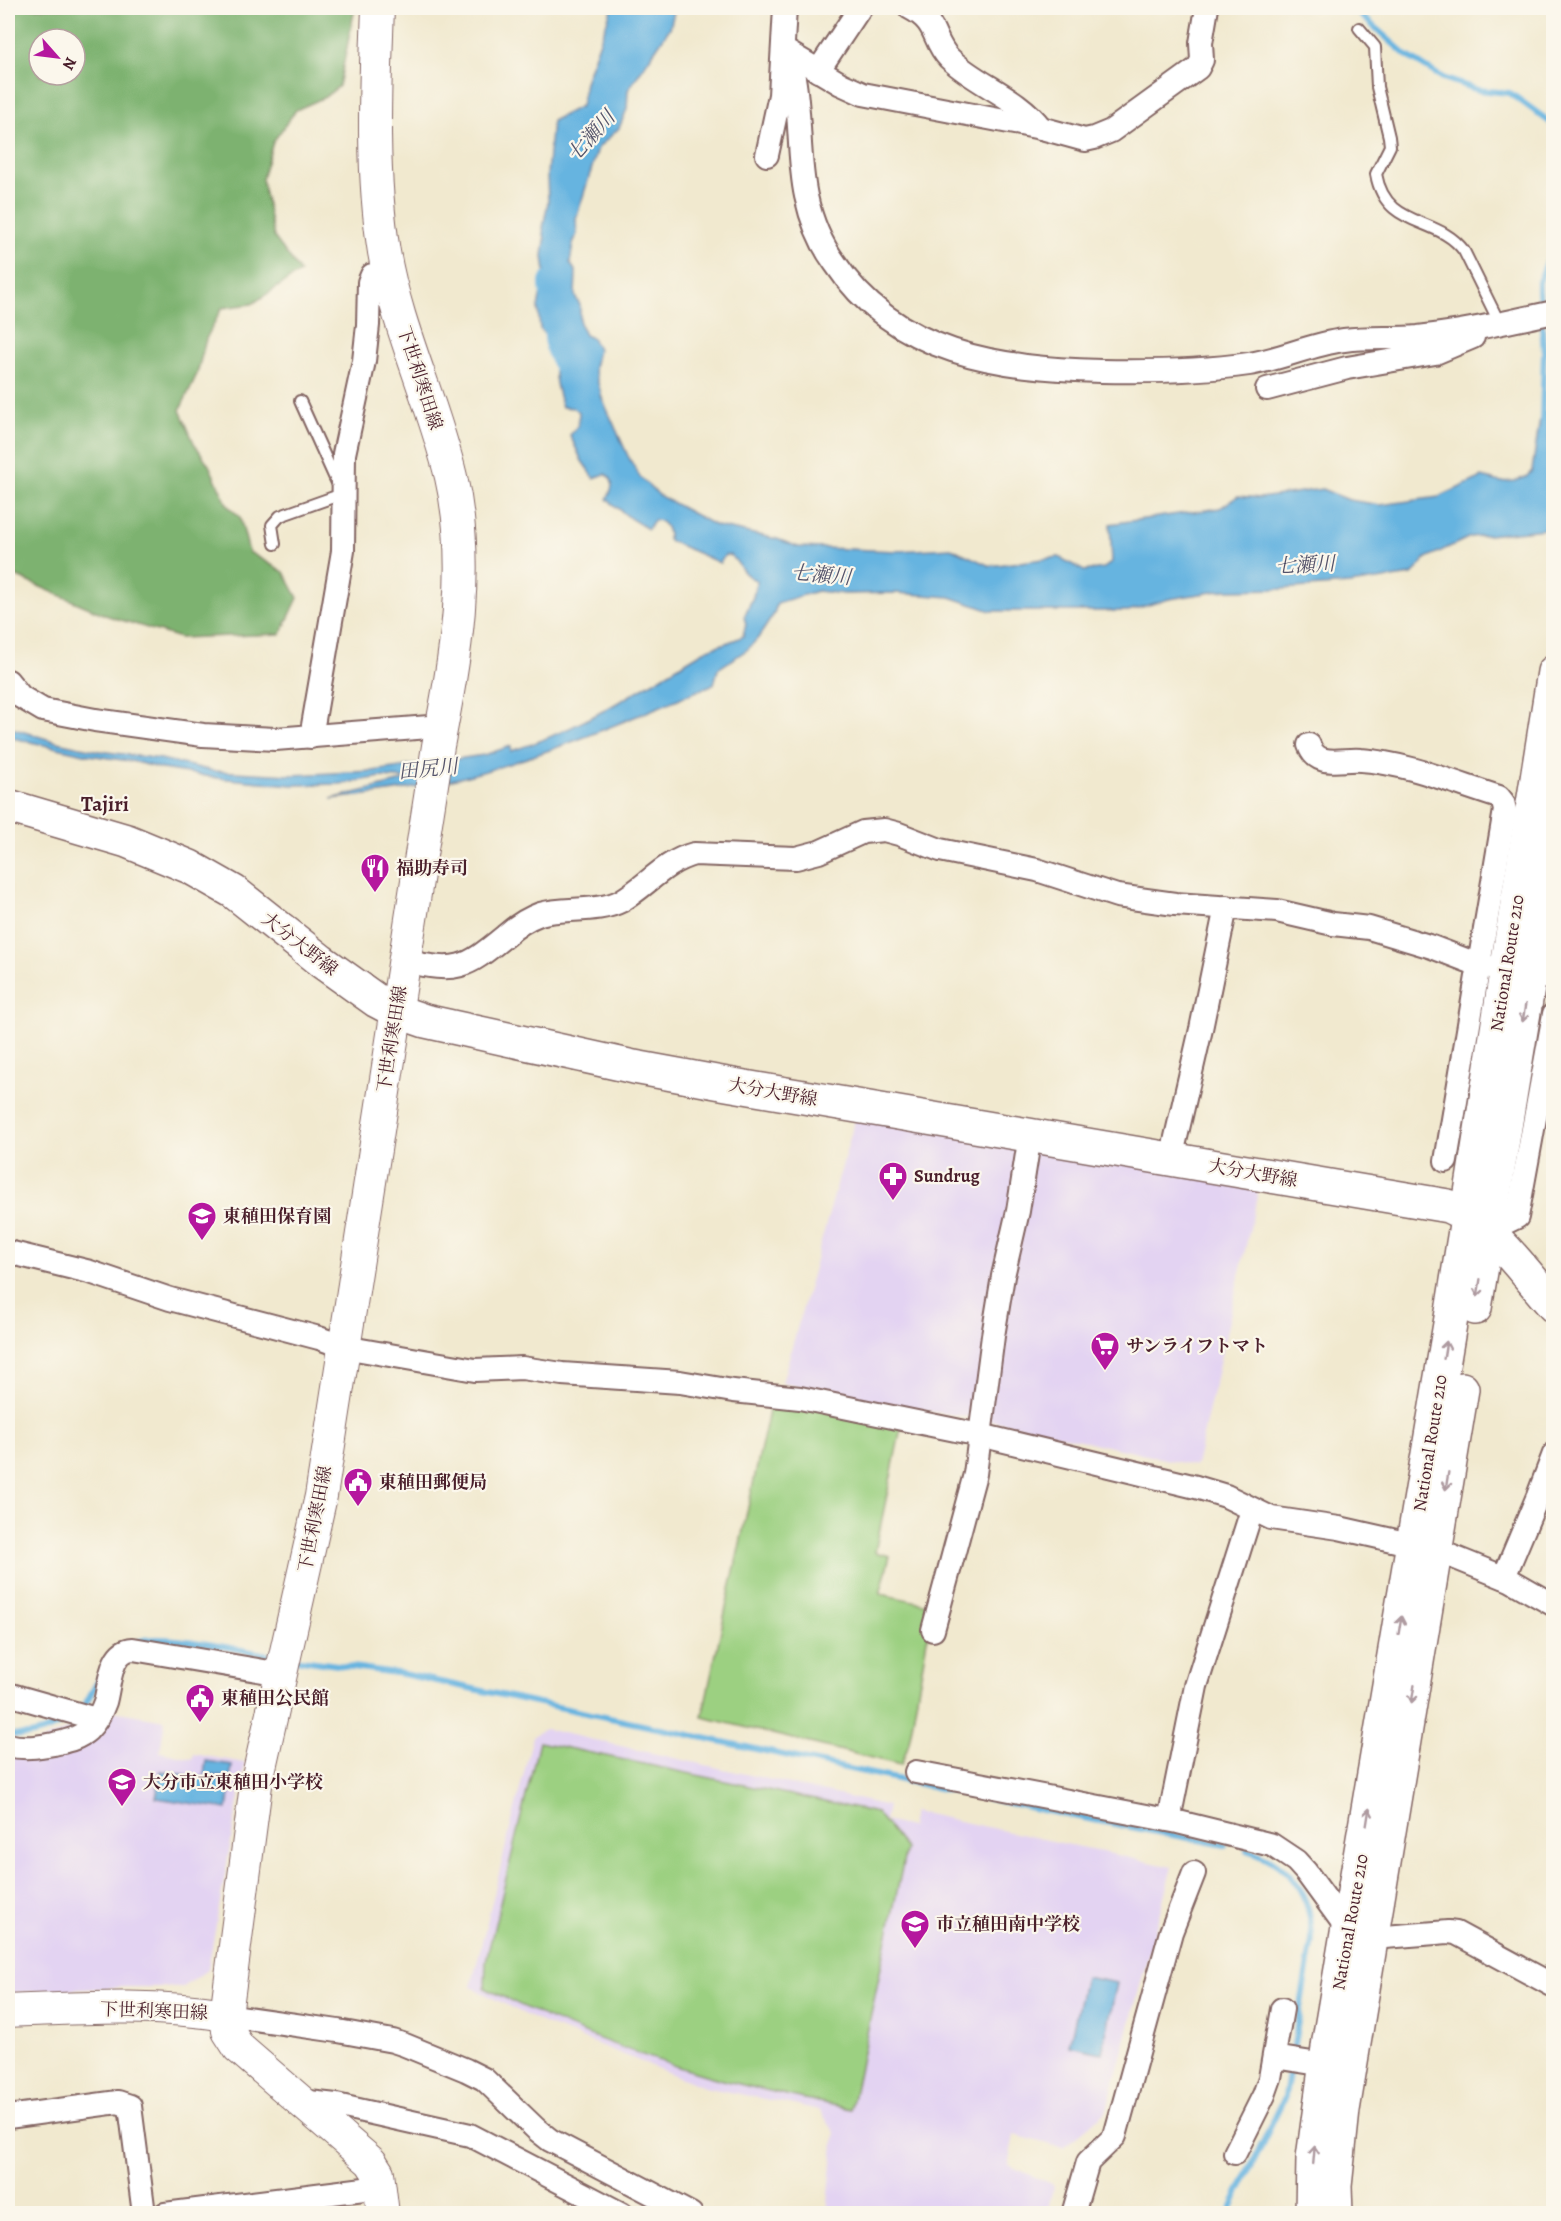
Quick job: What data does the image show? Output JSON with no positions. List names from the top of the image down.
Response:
{
  "streets": {
    "main road": ["下世利寒田線", "大分大野線", "National Route 210"]
  },
  "crossings": [
    ["下世利寒田線", "大分大野線"],
    ["大分大野線", "National Route 210"]
  ],
  "districts": ["Tajiri"],
  "water": ["七瀬川", "田尻川"],
  "places": {
    "restaurant": ["福助寿司"],
    "pharmacy": ["Sundrug"],
    "school or university": ["東稙田保育園", "大分市立東稙田小学校", "市立稙田南中学校"],
    "supermarket": ["サンライフトマト"],
    "public building": ["東稙田郵便局", "東稙田公民館"]
  },
  "north": "bottom right"
}
